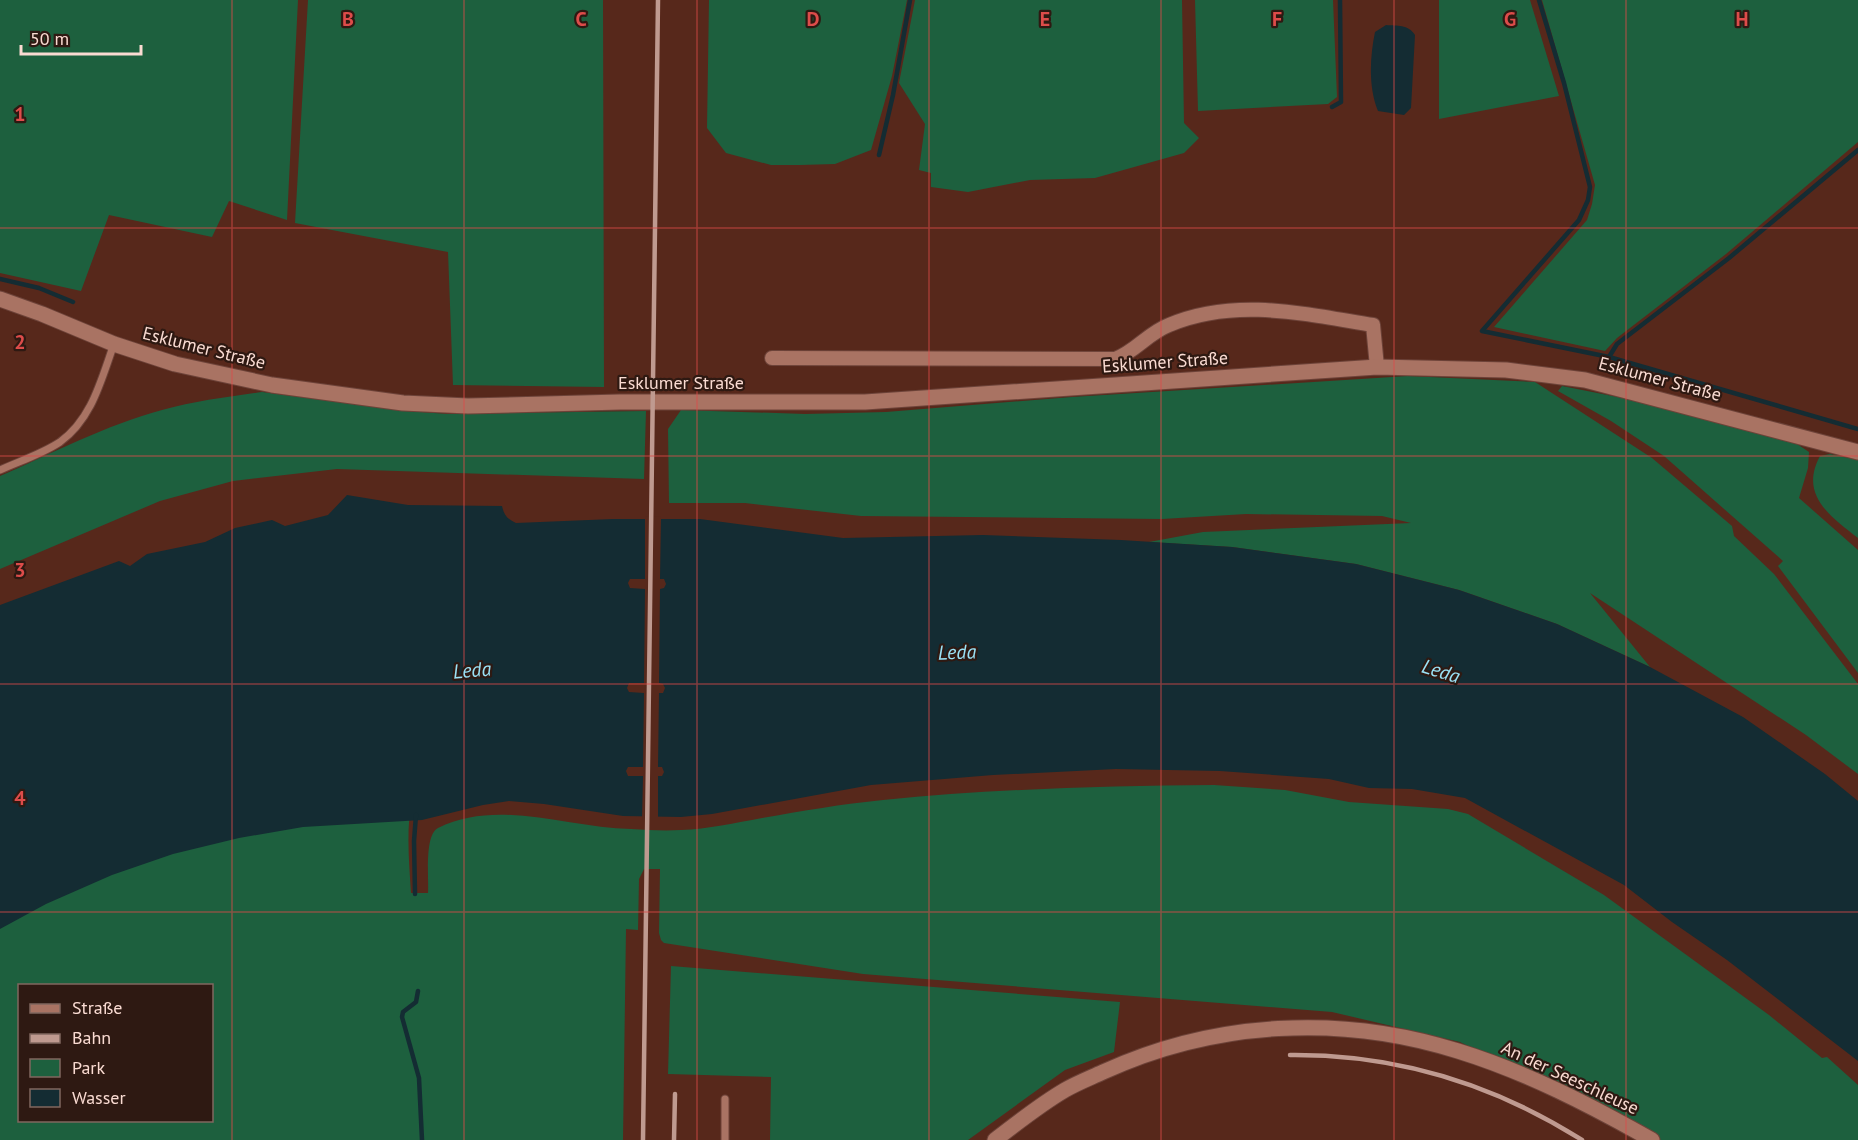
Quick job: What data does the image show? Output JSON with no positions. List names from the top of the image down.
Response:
{
  "streets": {
    "street": ["Esklumer Straße", "An der Seeschleuse"]
  },
  "water": ["Leda"],
  "legend": [
    "Straße",
    "Bahn",
    "Park",
    "Wasser"
  ],
  "scale_bar": "50 m",
  "grid": {
    "columns": [
      "B",
      "C",
      "D",
      "E",
      "F",
      "G",
      "H"
    ],
    "rows": [
      "1",
      "2",
      "3",
      "4"
    ]
  }
}
